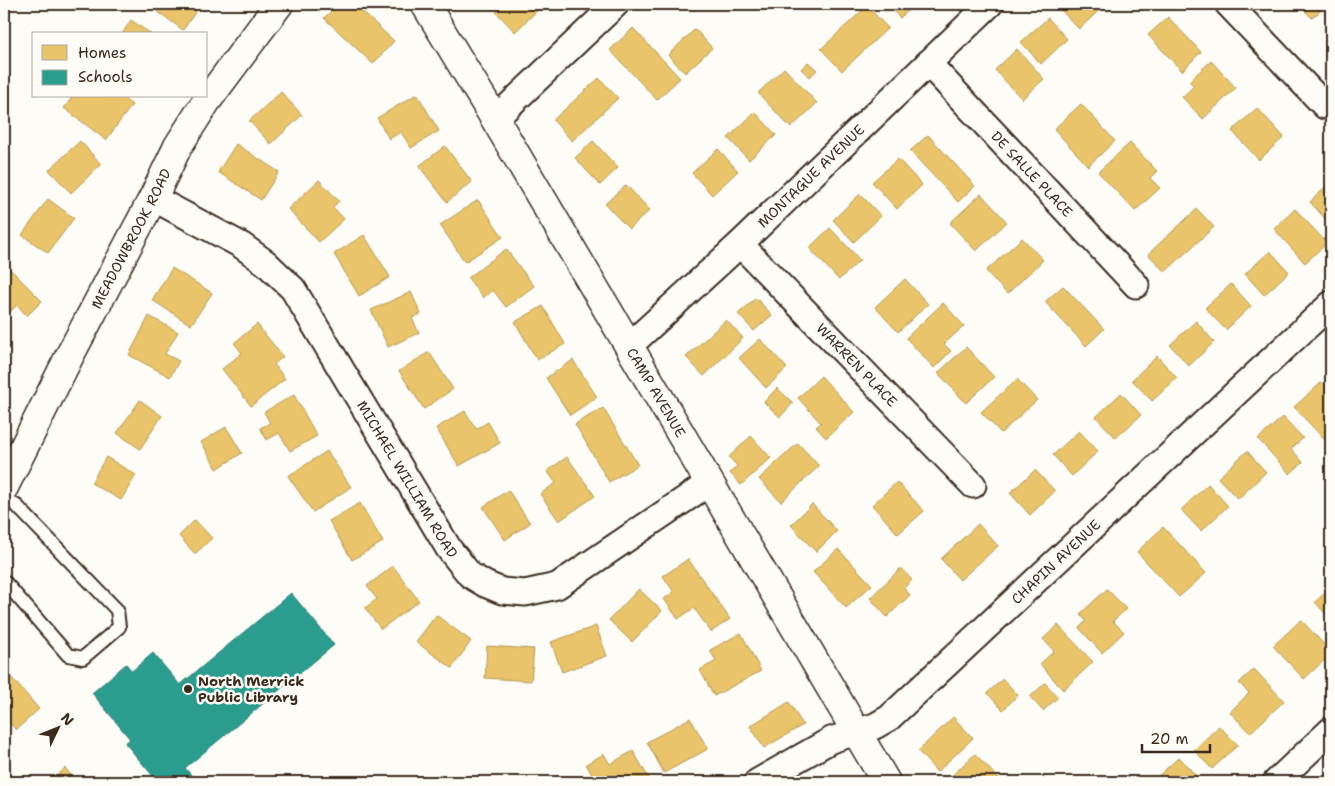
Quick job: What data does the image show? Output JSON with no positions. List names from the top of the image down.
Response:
{
  "streets": {
    "street": [
      "DE SALLE PLACE",
      "MONTAGUE AVENUE",
      "MEADOWBROOK ROAD",
      "WARREN PLACE",
      "CAMP AVENUE",
      "MICHAEL WILLIAM ROAD",
      "CHAPIN AVENUE"
    ]
  },
  "crossings": [
    ["DE SALLE PLACE", "MONTAGUE AVENUE"],
    ["MONTAGUE AVENUE", "WARREN PLACE"],
    ["MONTAGUE AVENUE", "CAMP AVENUE"],
    ["MEADOWBROOK ROAD", "MICHAEL WILLIAM ROAD"],
    ["CAMP AVENUE", "MICHAEL WILLIAM ROAD"],
    ["CAMP AVENUE", "CHAPIN AVENUE"]
  ],
  "places": ["North Merrick Public Library"],
  "legend": ["Homes", "Schools"],
  "scale_bar": "20 m",
  "north": "top right"
}
